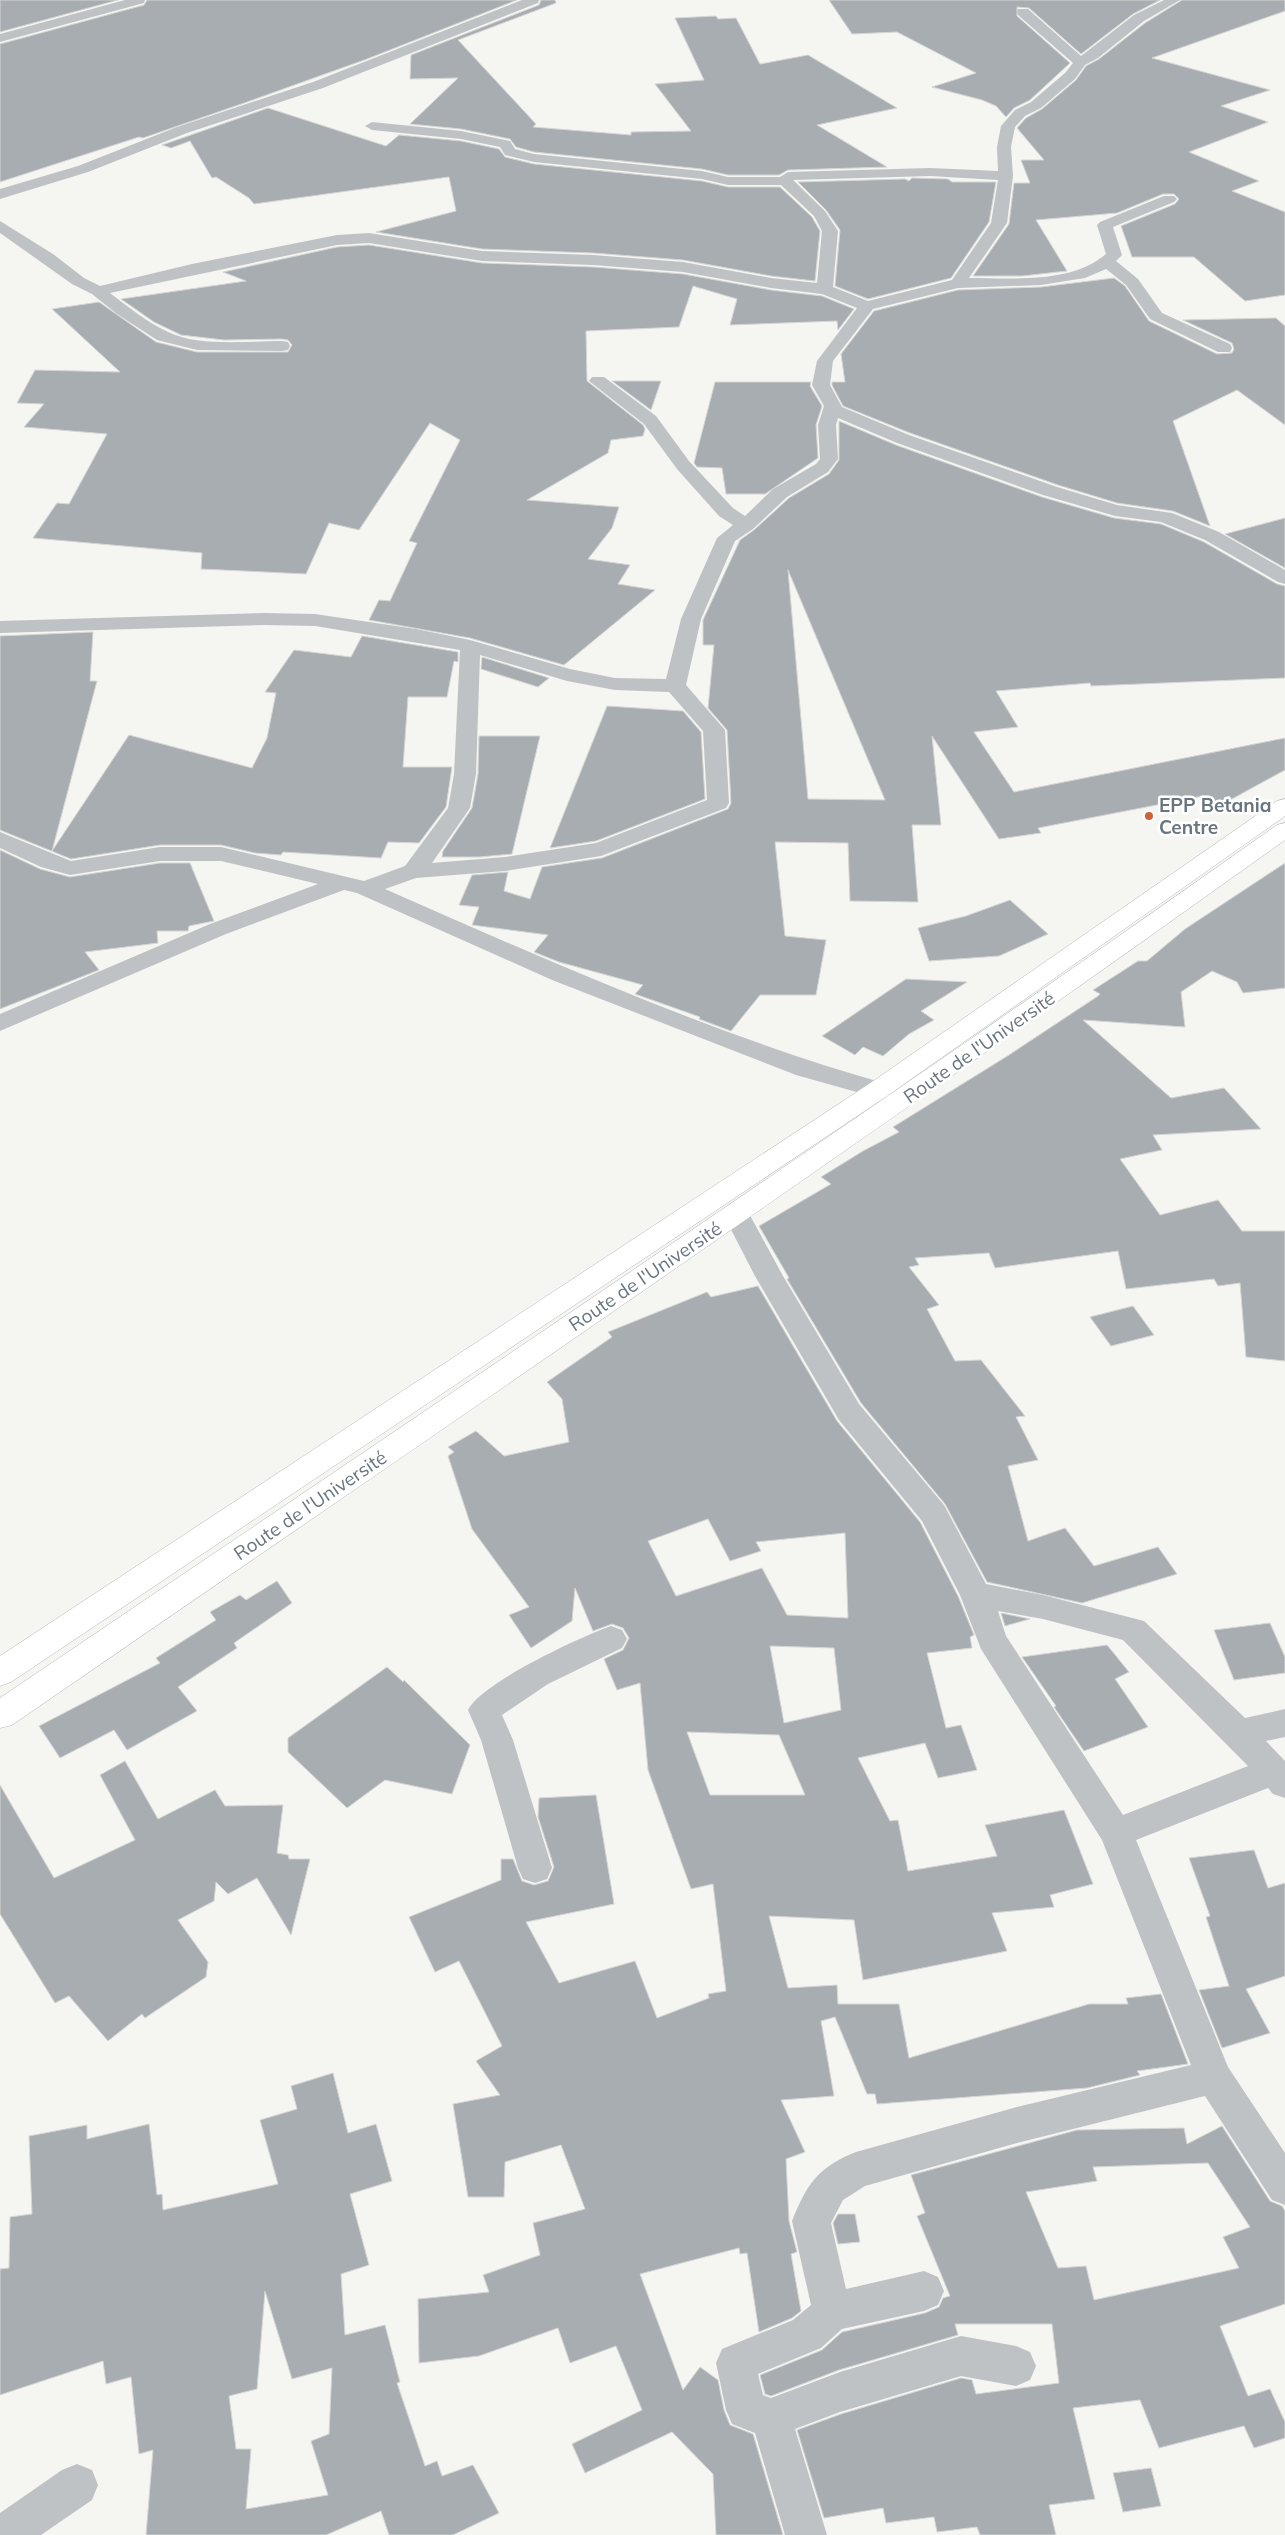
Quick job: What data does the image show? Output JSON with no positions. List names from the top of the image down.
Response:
{
  "streets": {
    "main road": ["Route de l'Université"]
  },
  "places": ["EPP Betania Centre"]
}
